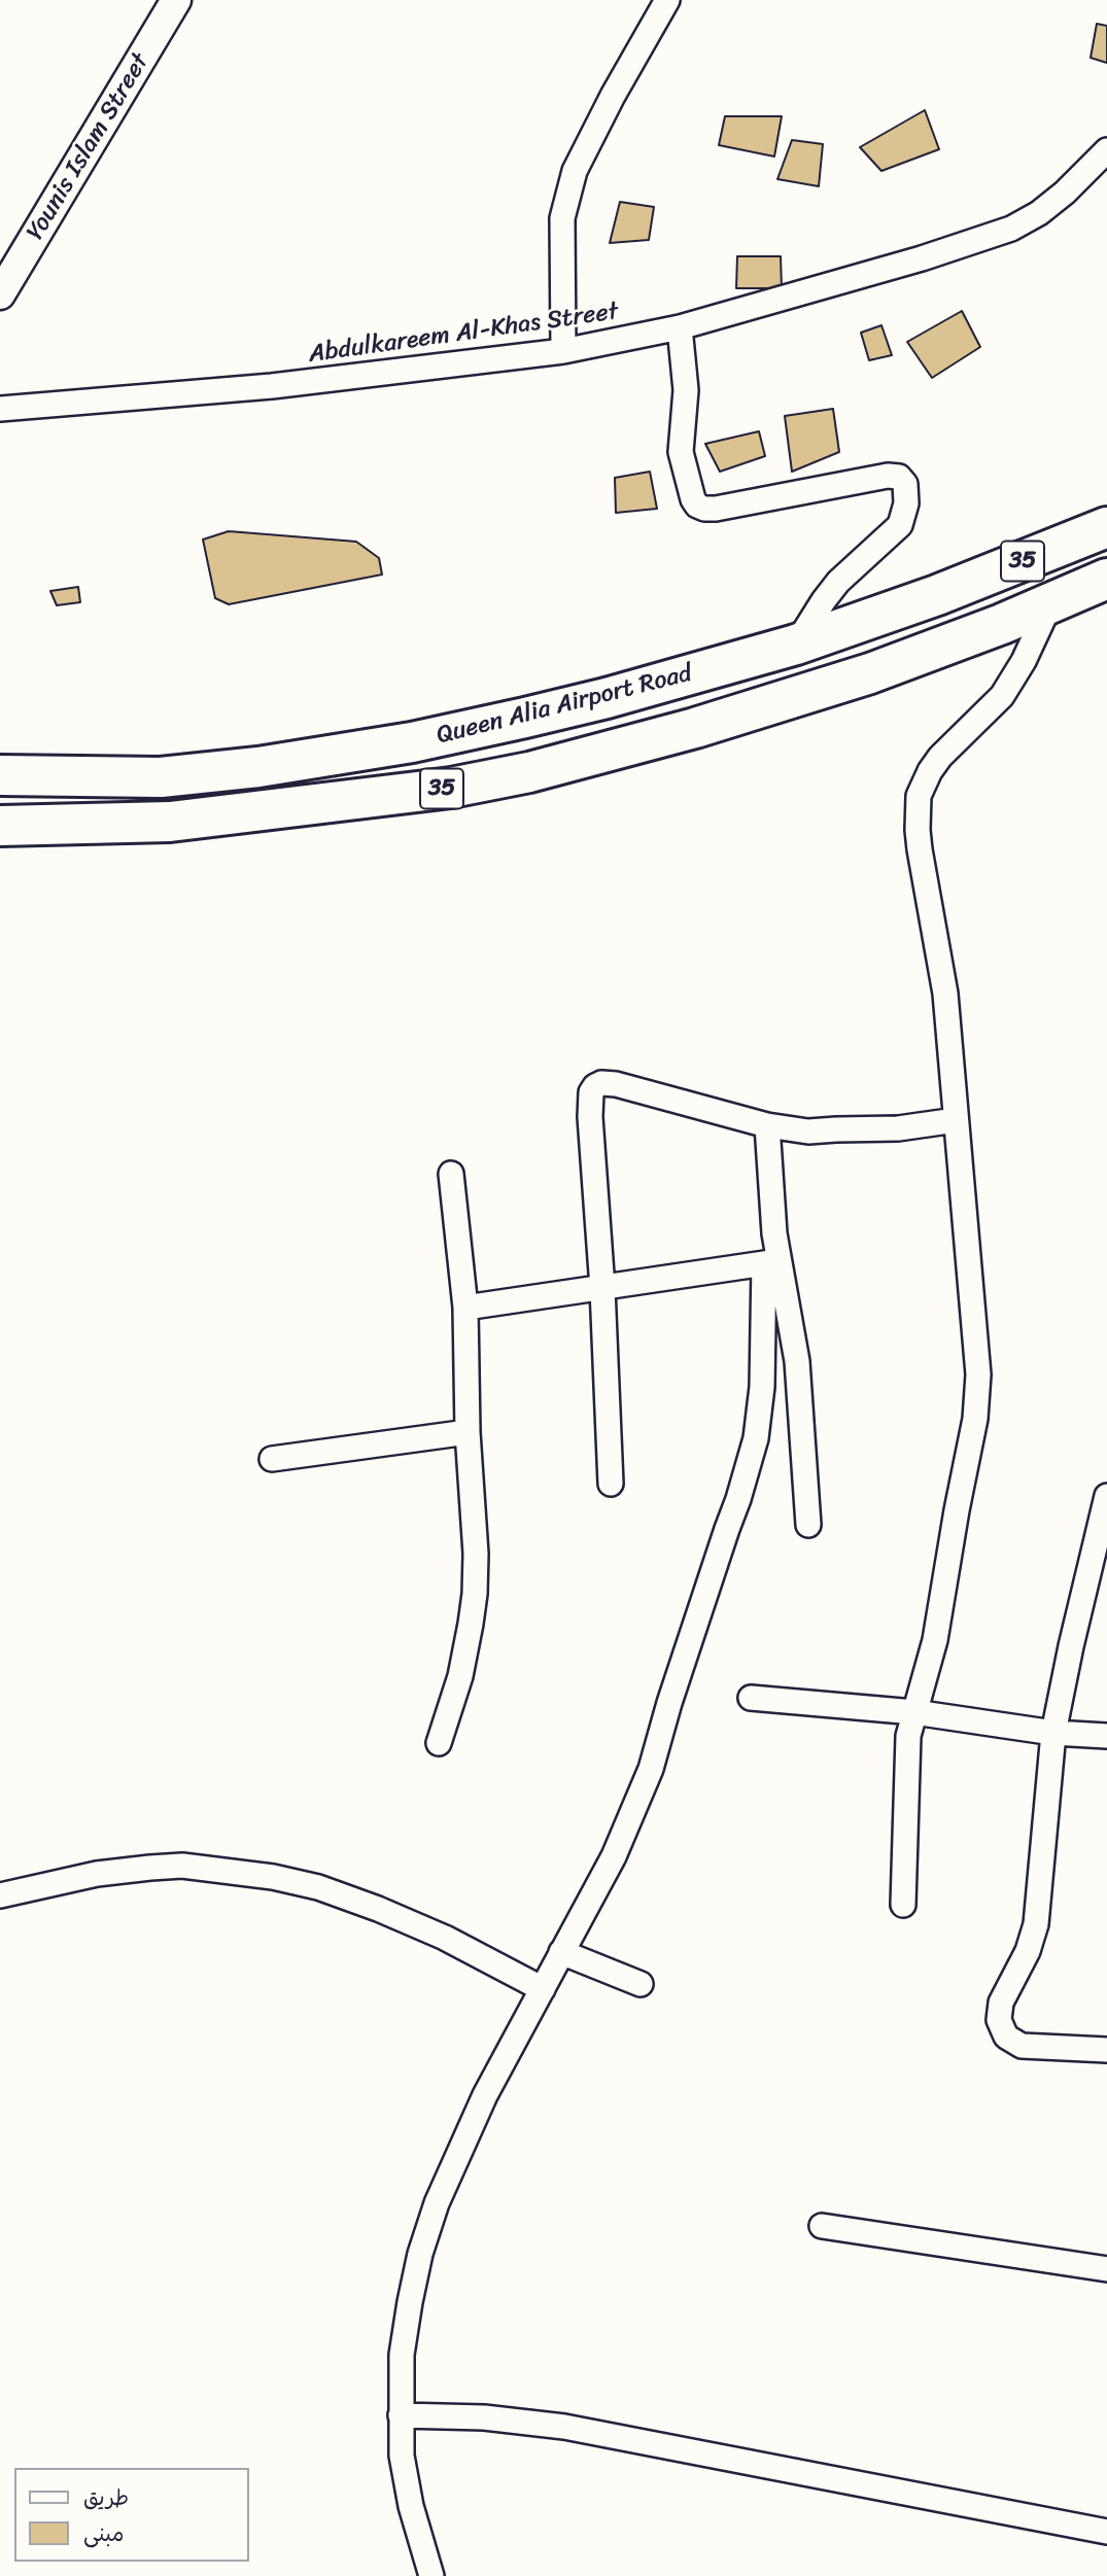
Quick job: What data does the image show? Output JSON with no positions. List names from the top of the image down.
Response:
{
  "streets": {
    "highway": ["35", "Queen Alia Airport Road"],
    "street": ["Younis Islam Street", "Abdulkareem Al-Khas Street"]
  },
  "legend": ["طريق", "مبنى"]
}
